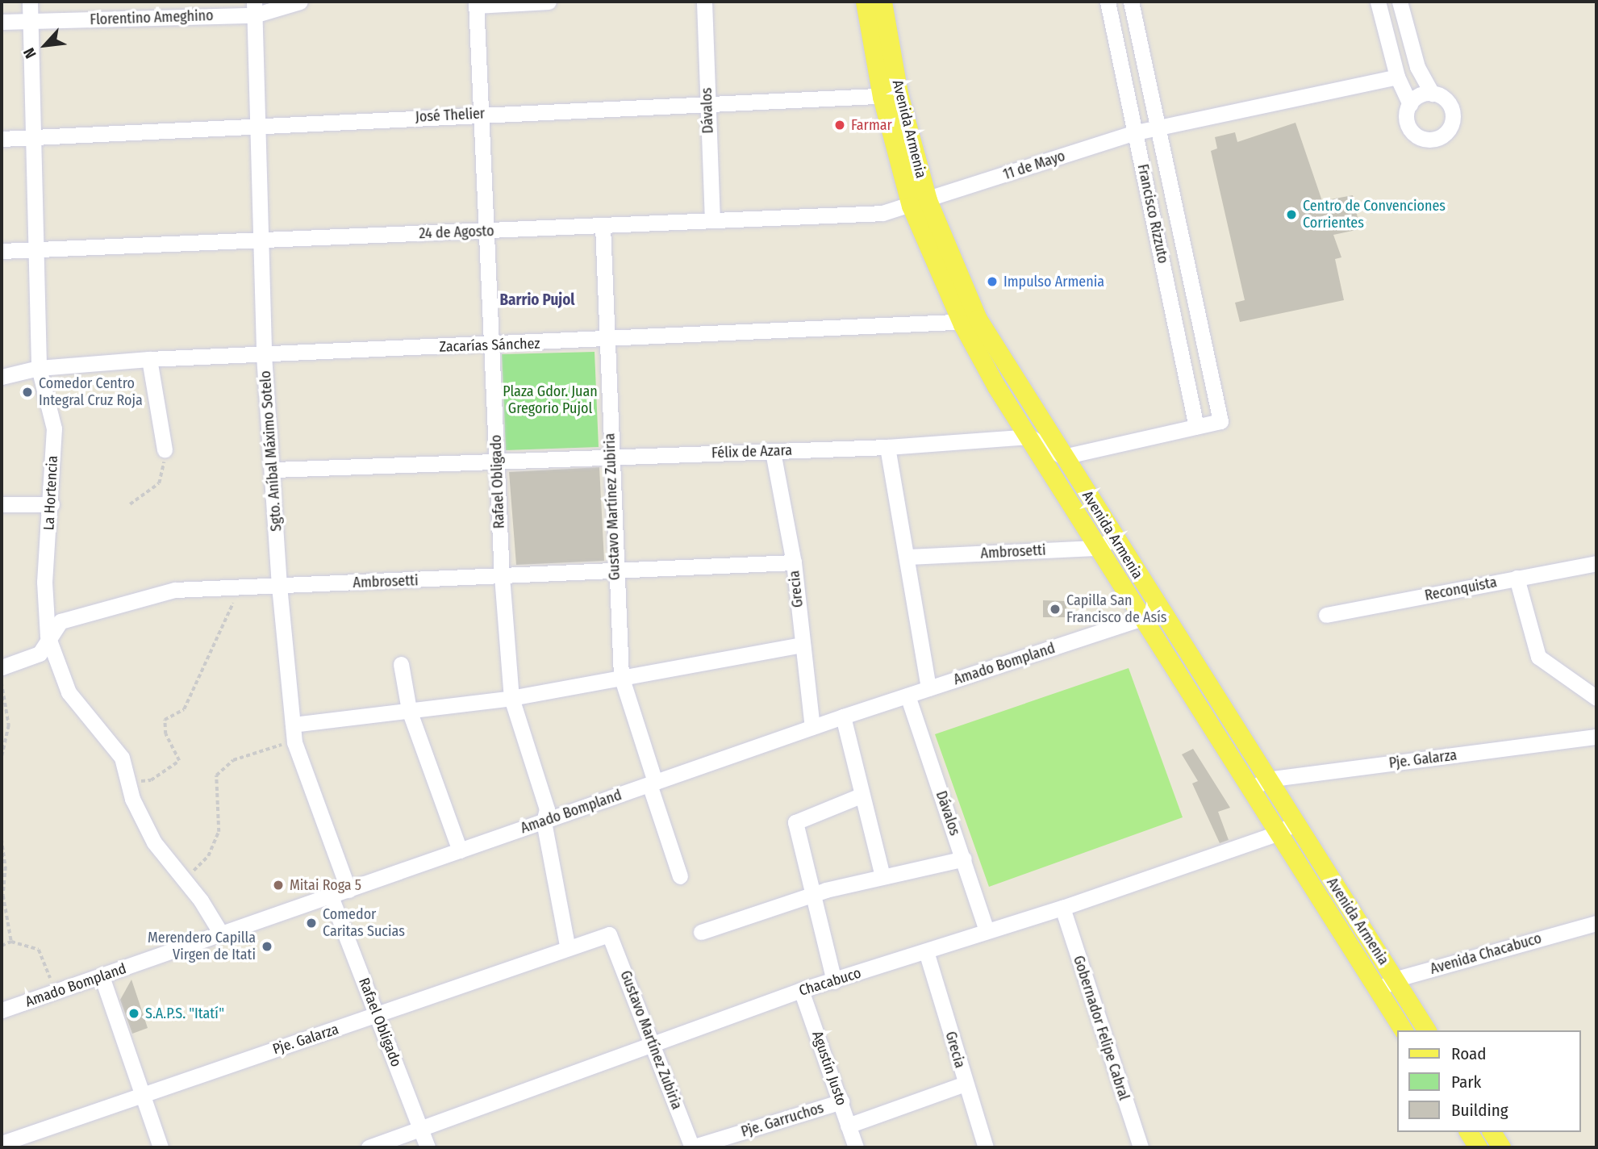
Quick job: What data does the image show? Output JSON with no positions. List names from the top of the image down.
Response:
{
  "streets": {
    "main road": ["Avenida Armenia"],
    "street": [
      "Florentino Ameghino",
      "Dávalos",
      "José Thelier",
      "11 de Mayo",
      "Francisco Rizzuto",
      "24 de Agosto",
      "Zacarías Sánchez",
      "Sgto. Aníbal Máximo Sotelo",
      "Félix de Azara",
      "Rafael Obligado",
      "La Hortencia",
      "Gustavo Martínez Zubiria",
      "Ambrosetti",
      "Grecia",
      "Reconquista",
      "Amado Bompland",
      "Pje. Galarza",
      "Avenida Chacabuco",
      "Chacabuco",
      "Gobernador Felipe Cabral",
      "Agustín Justo",
      "Pje. Garruchos"
    ]
  },
  "crossings": [
    ["Florentino Ameghino", "Sgto. Aníbal Máximo Sotelo"],
    ["Florentino Ameghino", "La Hortencia"],
    ["Dávalos", "José Thelier"],
    ["Dávalos", "24 de Agosto"],
    ["Dávalos", "Amado Bompland"],
    ["Dávalos", "Chacabuco"],
    ["José Thelier", "Avenida Armenia"],
    ["José Thelier", "Sgto. Aníbal Máximo Sotelo"],
    ["José Thelier", "Rafael Obligado"],
    ["José Thelier", "La Hortencia"],
    ["Avenida Armenia", "11 de Mayo"],
    ["Avenida Armenia", "24 de Agosto"],
    ["Avenida Armenia", "Zacarías Sánchez"],
    ["Avenida Armenia", "Félix de Azara"],
    ["Avenida Armenia", "Ambrosetti"],
    ["Avenida Armenia", "Amado Bompland"],
    ["Avenida Armenia", "Pje. Galarza"],
    ["Avenida Armenia", "Avenida Chacabuco"],
    ["Avenida Armenia", "Chacabuco"],
    ["11 de Mayo", "Francisco Rizzuto"],
    ["11 de Mayo", "24 de Agosto"],
    ["24 de Agosto", "Sgto. Aníbal Máximo Sotelo"],
    ["24 de Agosto", "Rafael Obligado"],
    ["24 de Agosto", "La Hortencia"],
    ["24 de Agosto", "Gustavo Martínez Zubiria"],
    ["Zacarías Sánchez", "Sgto. Aníbal Máximo Sotelo"],
    ["Zacarías Sánchez", "Rafael Obligado"],
    ["Zacarías Sánchez", "La Hortencia"],
    ["Zacarías Sánchez", "Gustavo Martínez Zubiria"],
    ["Sgto. Aníbal Máximo Sotelo", "Félix de Azara"],
    ["Sgto. Aníbal Máximo Sotelo", "Ambrosetti"],
    ["Sgto. Aníbal Máximo Sotelo", "Amado Bompland"],
    ["Félix de Azara", "Rafael Obligado"],
    ["Félix de Azara", "Gustavo Martínez Zubiria"],
    ["Félix de Azara", "Grecia"],
    ["Rafael Obligado", "Ambrosetti"],
    ["Rafael Obligado", "Amado Bompland"],
    ["Rafael Obligado", "Pje. Galarza"],
    ["Rafael Obligado", "Chacabuco"],
    ["La Hortencia", "Ambrosetti"],
    ["La Hortencia", "Amado Bompland"],
    ["Gustavo Martínez Zubiria", "Ambrosetti"],
    ["Gustavo Martínez Zubiria", "Amado Bompland"],
    ["Gustavo Martínez Zubiria", "Pje. Galarza"],
    ["Gustavo Martínez Zubiria", "Chacabuco"],
    ["Gustavo Martínez Zubiria", "Pje. Garruchos"],
    ["Ambrosetti", "Grecia"],
    ["Grecia", "Amado Bompland"],
    ["Grecia", "Chacabuco"],
    ["Chacabuco", "Gobernador Felipe Cabral"],
    ["Chacabuco", "Agustín Justo"],
    ["Agustín Justo", "Pje. Garruchos"]
  ],
  "districts": ["Barrio Pujol"],
  "parks": ["Plaza Gdor. Juan Gregorio Pujol"],
  "places": [
    "Farmar",
    "Centro de Convenciones Corrientes",
    "Impulso Armenia",
    "Comedor Centro Integral Cruz Roja",
    "Capilla San Francisco de Asís",
    "Mitai Roga 5",
    "Comedor Caritas Sucias",
    "Merendero Capilla Virgen de Itati",
    "S.A.P.S. \"Itatí\""
  ],
  "legend": ["Road", "Park", "Building"],
  "north": "bottom left"
}
